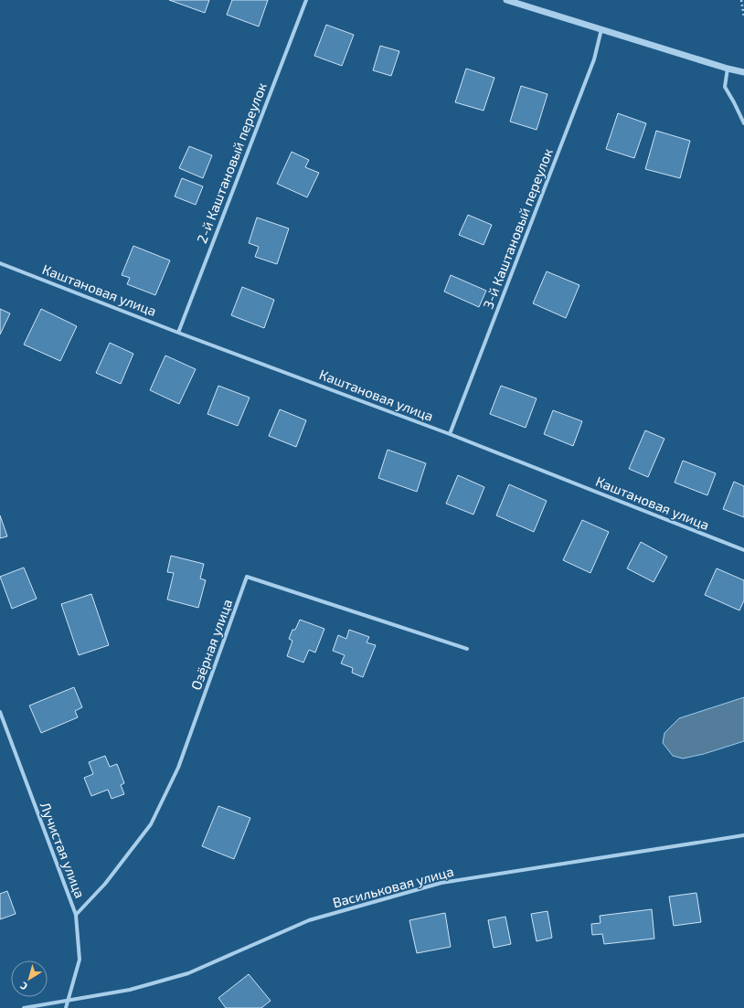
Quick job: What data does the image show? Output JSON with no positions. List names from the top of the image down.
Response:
{
  "streets": {
    "street": [
      "2-й Каштановый переулок",
      "3-й Каштановый переулок",
      "Каштановая улица",
      "Озёрная улица",
      "Лучистая улица",
      "Васильковая улица"
    ]
  },
  "crossings": [
    ["2-й Каштановый переулок", "Каштановая улица"],
    ["3-й Каштановый переулок", "Каштановая улица"],
    ["Озёрная улица", "Лучистая улица"],
    ["Лучистая улица", "Васильковая улица"]
  ],
  "north": "bottom left"
}
